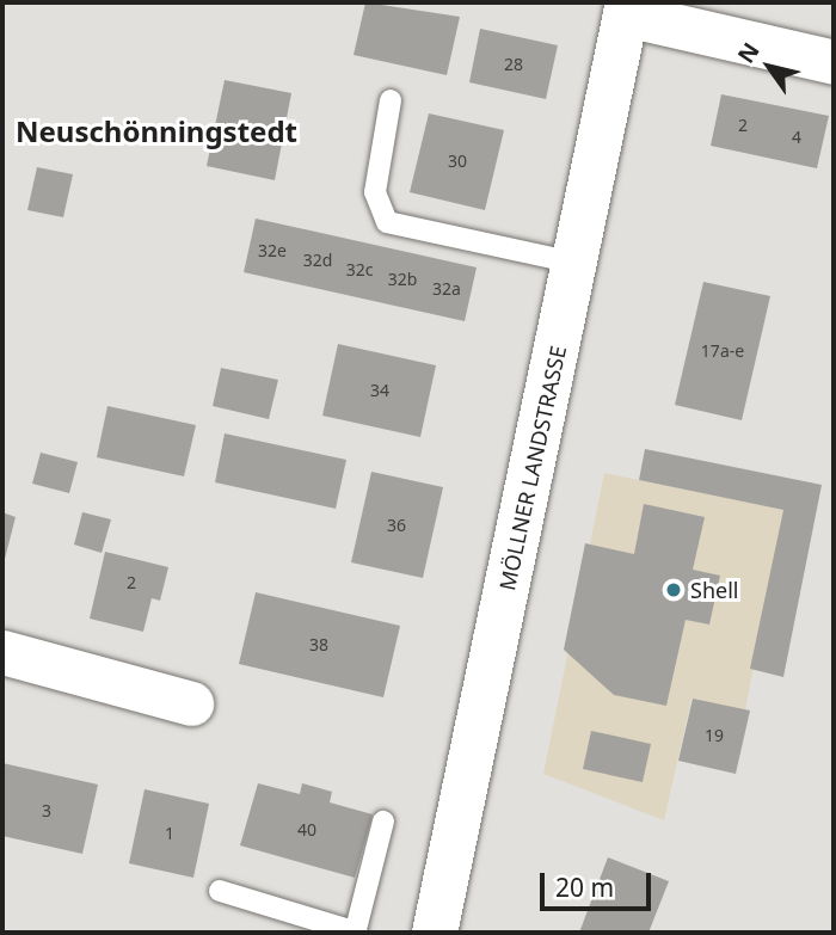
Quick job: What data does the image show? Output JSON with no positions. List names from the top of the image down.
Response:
{
  "streets": {
    "main road": ["MÖLLNER LANDSTRASSE"]
  },
  "districts": ["Neuschönningstedt"],
  "places": ["Shell"],
  "house_numbers": [
    "28",
    "2",
    "4",
    "30",
    "32e",
    "32d",
    "32c",
    "32b",
    "32a",
    "17a-e",
    "34",
    "36",
    "2",
    "38",
    "19",
    "3",
    "40",
    "1"
  ],
  "scale_bar": "20 m",
  "north": "top left"
}
